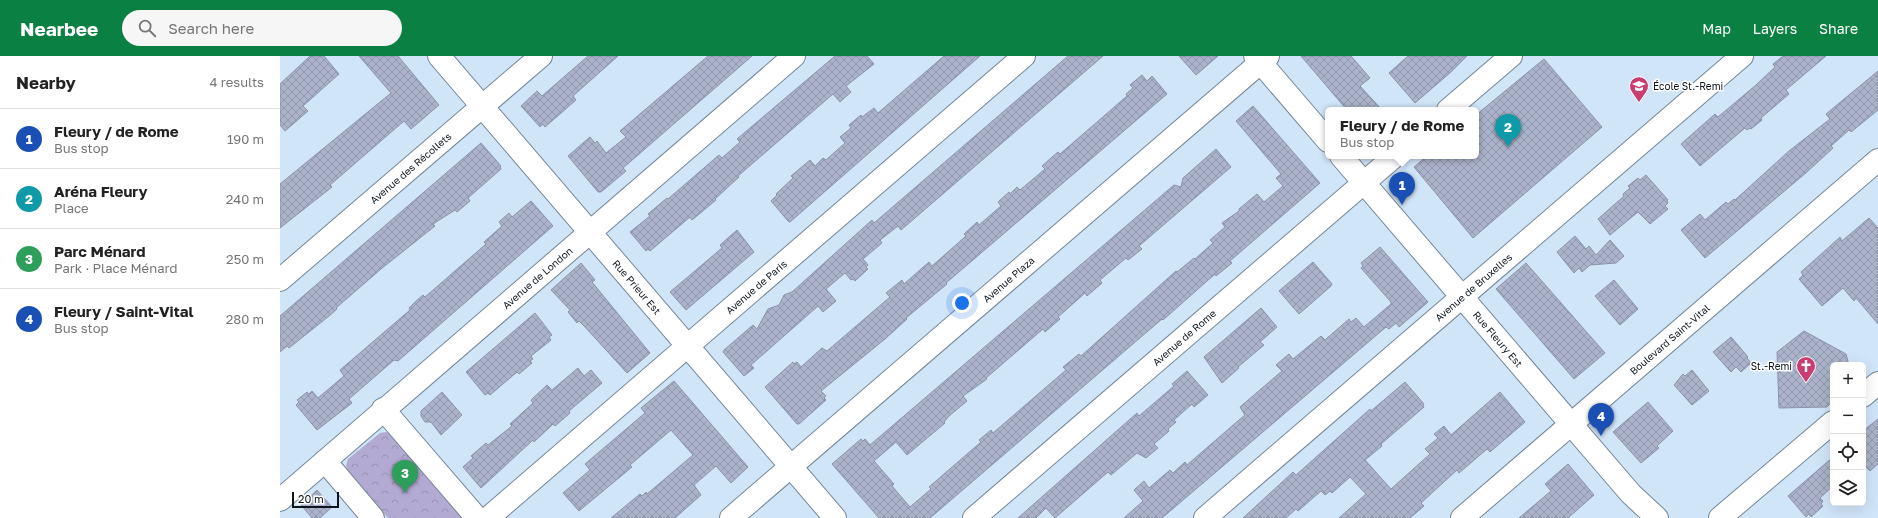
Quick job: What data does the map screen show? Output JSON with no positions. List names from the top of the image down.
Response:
{
  "streets": {
    "street": [
      "Avenue des Récollets",
      "Avenue de London",
      "Avenue Plaza",
      "Rue Prieur Est",
      "Avenue de Bruxelles",
      "Avenue de Paris",
      "Avenue de Rome",
      "Rue Fleury Est",
      "Boulevard Saint-Vital"
    ]
  },
  "crossings": [
    ["Avenue des Récollets", "Rue Prieur Est"],
    ["Avenue de London", "Rue Prieur Est"],
    ["Avenue Plaza", "Rue Prieur Est"],
    ["Rue Prieur Est", "Avenue de Paris"],
    ["Avenue de Bruxelles", "Rue Fleury Est"],
    ["Avenue de Rome", "Rue Fleury Est"],
    ["Rue Fleury Est", "Boulevard Saint-Vital"]
  ],
  "places": {
    "school or university": ["École St.-Remi"],
    "church": ["St.-Remi"]
  },
  "scale_bar": "20 m",
  "page": {
    "header": "Nearbee",
    "search": "Search here",
    "nav": ["Map", "Layers", "Share"],
    "heading": ["Nearby", "4 results"],
    "popup": ["Fleury / de Rome", "Bus stop"],
    "list": [
      {
        "mark": "1",
        "name": "Fleury / de Rome",
        "note": "Bus stop",
        "value": "190 m"
      },
      {
        "mark": "2",
        "name": "Aréna Fleury",
        "note": "Place",
        "value": "240 m"
      },
      {
        "mark": "3",
        "name": "Parc Ménard",
        "note": "Park · Place Ménard",
        "value": "250 m"
      },
      {
        "mark": "4",
        "name": "Fleury / Saint-Vital",
        "note": "Bus stop",
        "value": "280 m"
      }
    ],
    "pins": [
      "2",
      "1",
      "4",
      "3"
    ],
    "map_buttons": ["+", "−"],
    "scale": "20 m"
  }
}
